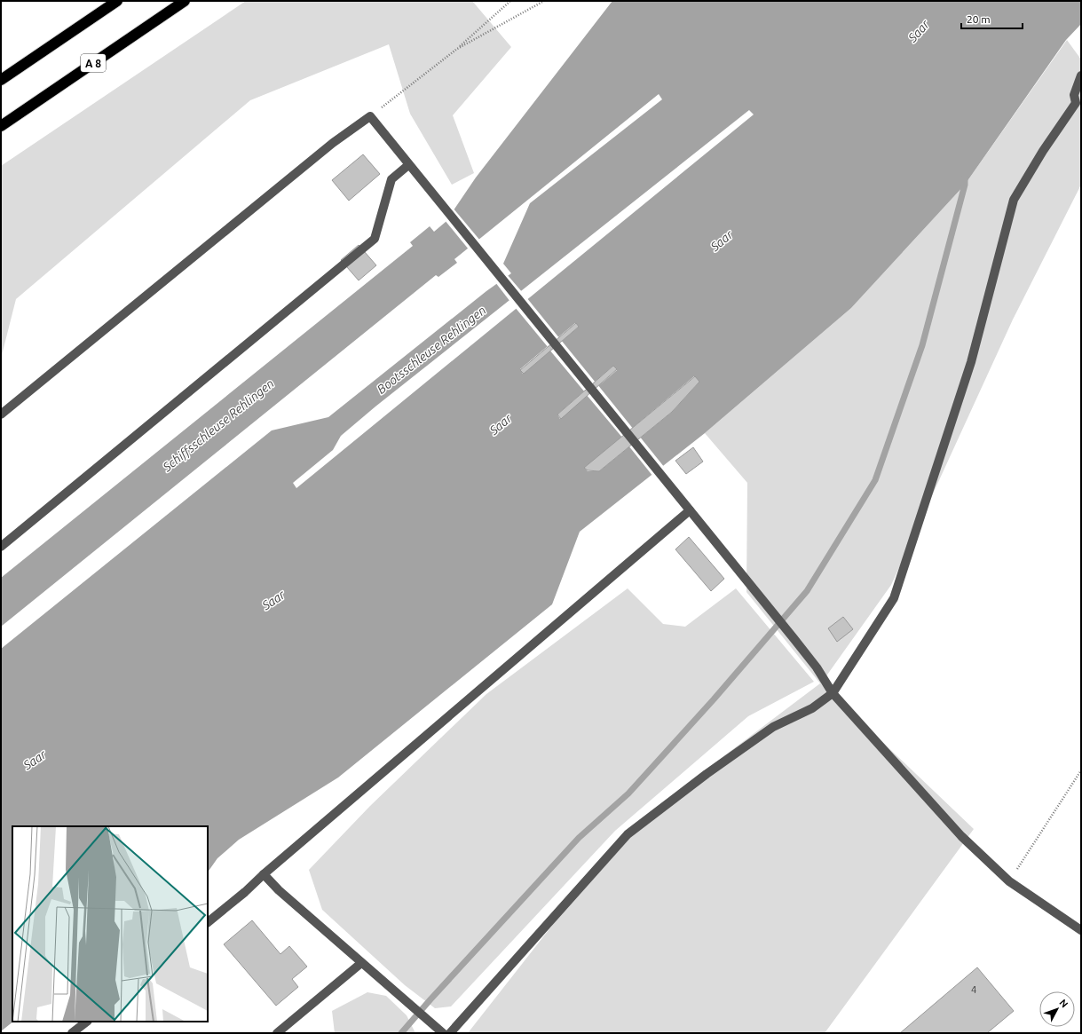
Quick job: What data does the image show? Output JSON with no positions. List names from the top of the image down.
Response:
{
  "streets": {
    "highway": ["A 8"]
  },
  "water": ["Saar", "Bootsschleuse Rehlingen", "Schiffsschleuse Rehlingen"],
  "house_numbers": ["4"],
  "scale_bar": "20 m",
  "north": "top right"
}
